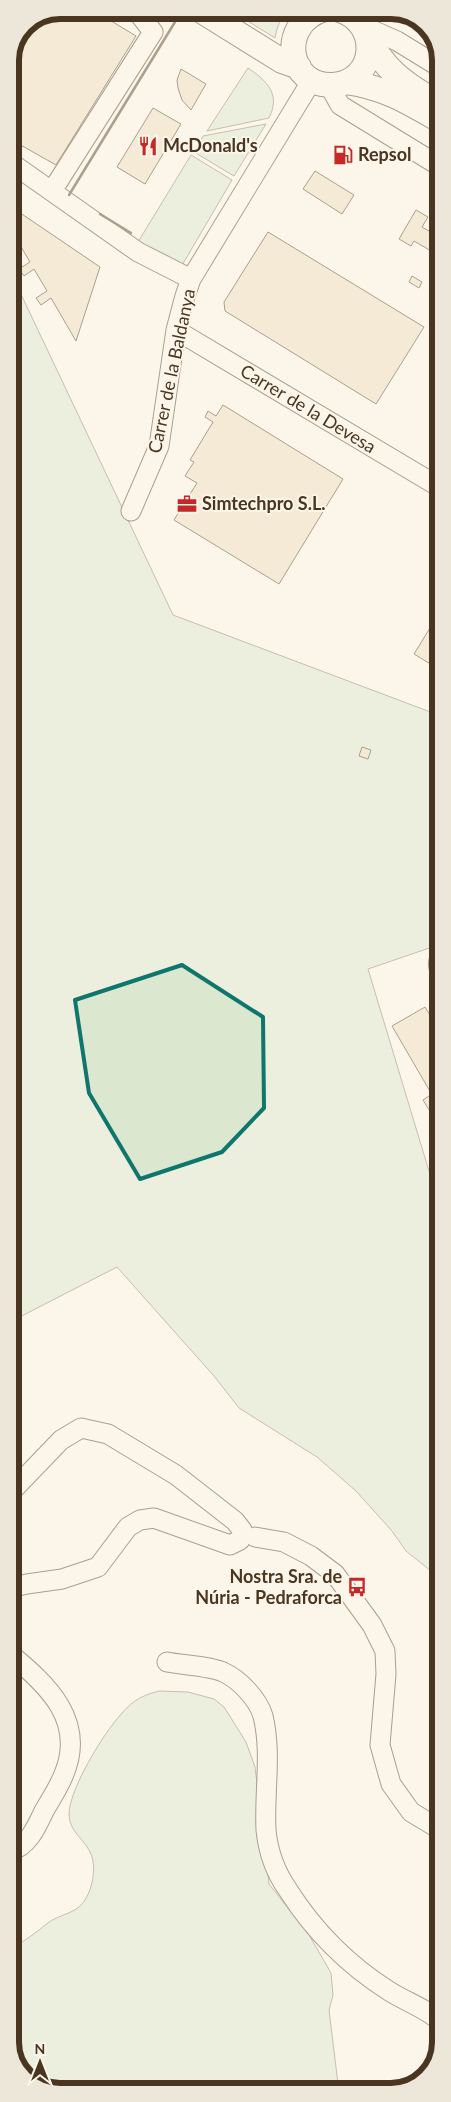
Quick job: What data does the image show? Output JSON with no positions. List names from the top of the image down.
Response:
{
  "streets": {
    "street": ["Carrer de la Baldanya", "Carrer de la Devesa"]
  },
  "crossings": [
    ["Carrer de la Baldanya", "Carrer de la Devesa"]
  ],
  "places": {
    "restaurant": ["McDonald's"],
    "fuel station": ["Repsol"],
    "office": ["Simtechpro S.L."],
    "bus stop": ["Nostra Sra. de Núria - Pedraforca"]
  },
  "north": "top"
}
